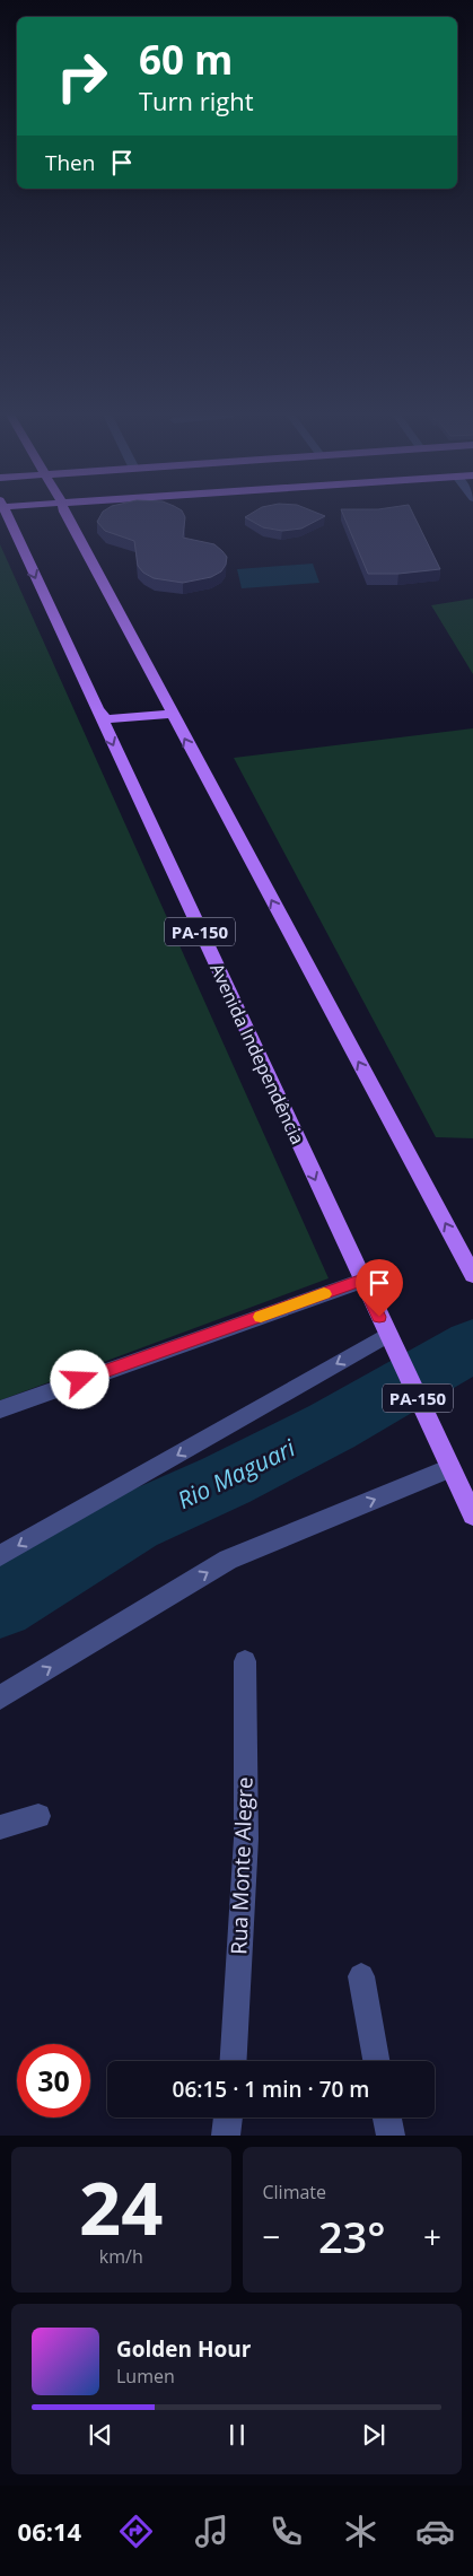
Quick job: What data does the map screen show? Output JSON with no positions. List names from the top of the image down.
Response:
{
  "streets": {
    "main road": ["PA-150", "Avenida Independência"],
    "street": ["Rua Monte Alegre"]
  },
  "water": ["Rio Maguari"],
  "page": {
    "turn": ["60 m", "Turn right"],
    "then": "Then",
    "limit": "30",
    "trip": "06:15 · 1 min · 70 m",
    "tile": [
      ["24", "km/h"],
      "Climate"
    ],
    "heat": ["−", "23°", "+"],
    "song": ["Golden Hour", "Lumen"],
    "tabs": "06:14"
  }
}
